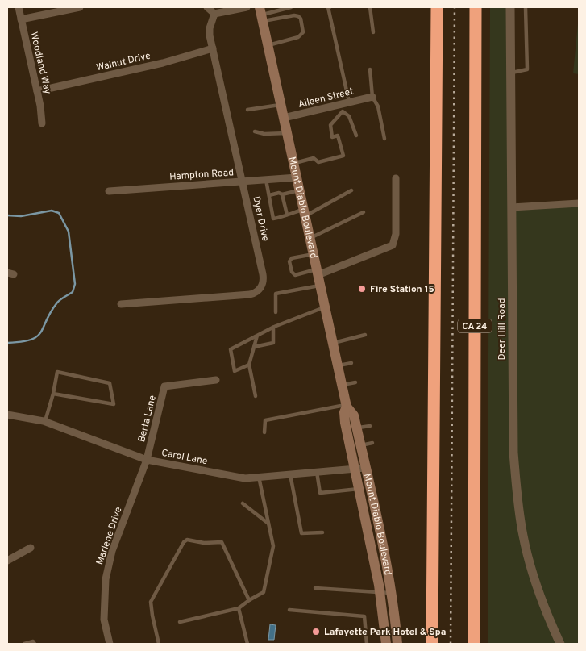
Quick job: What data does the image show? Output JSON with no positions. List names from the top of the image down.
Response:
{
  "streets": {
    "highway": ["CA 24"],
    "main road": ["Mount Diablo Boulevard"],
    "street": [
      "Walnut Drive",
      "Woodland Way",
      "Aileen Street",
      "Hampton Road",
      "Dyer Drive",
      "Deer Hill Road",
      "Berta Lane",
      "Carol Lane",
      "Marlene Drive"
    ]
  },
  "crossings": [
    ["Walnut Drive", "Woodland Way"],
    ["Walnut Drive", "Dyer Drive"],
    ["Aileen Street", "Mount Diablo Boulevard"],
    ["Hampton Road", "Mount Diablo Boulevard"],
    ["Hampton Road", "Dyer Drive"],
    ["Mount Diablo Boulevard", "Carol Lane"],
    ["Berta Lane", "Carol Lane"],
    ["Berta Lane", "Marlene Drive"],
    ["Carol Lane", "Marlene Drive"]
  ],
  "places": ["Fire Station 15", "Lafayette Park Hotel & Spa"]
}
